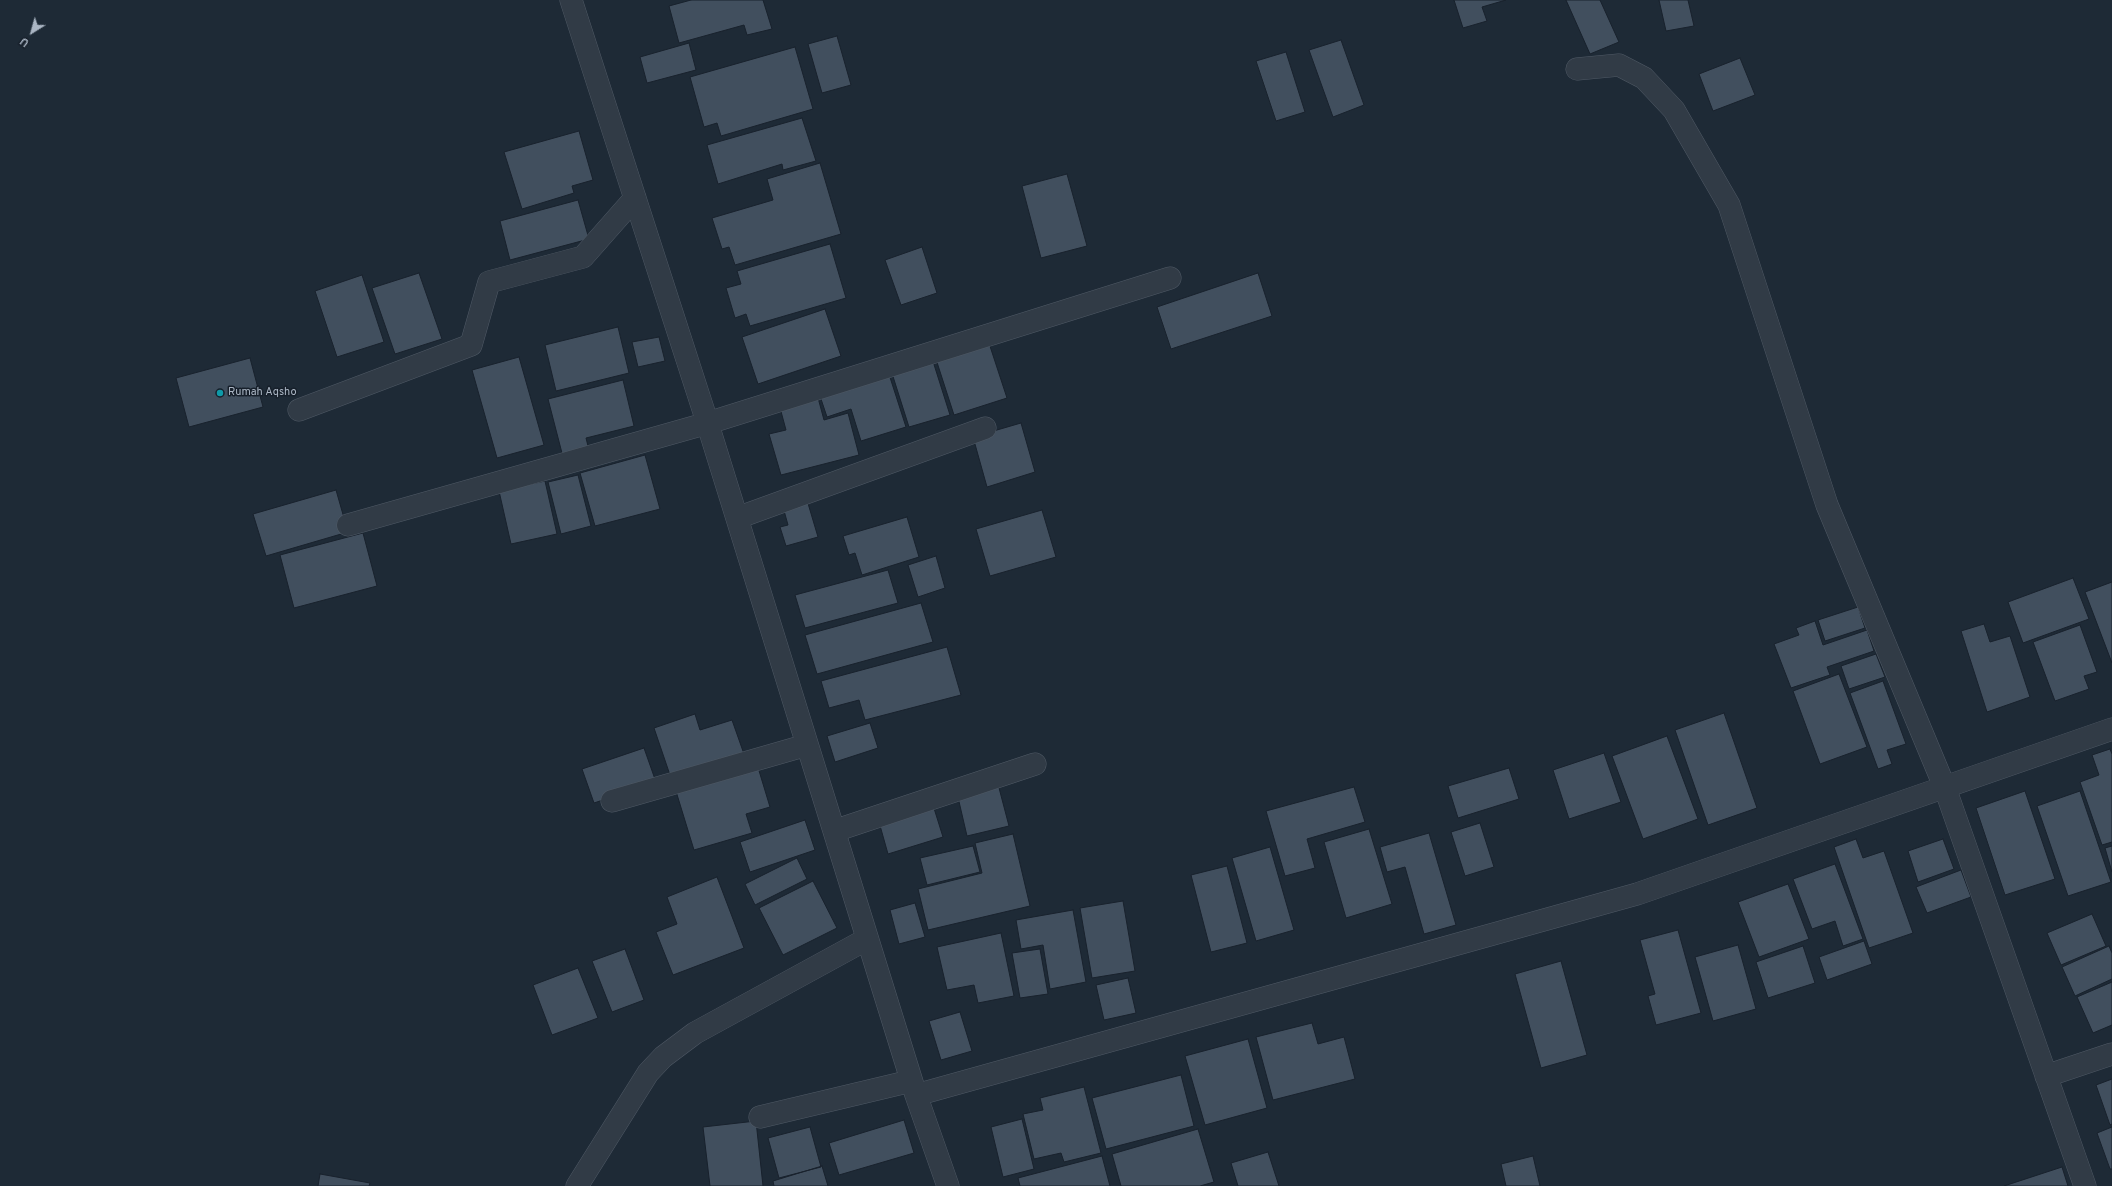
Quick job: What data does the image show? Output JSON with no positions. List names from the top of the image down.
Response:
{
  "places": ["Rumah Aqsho"],
  "north": "bottom left"
}
